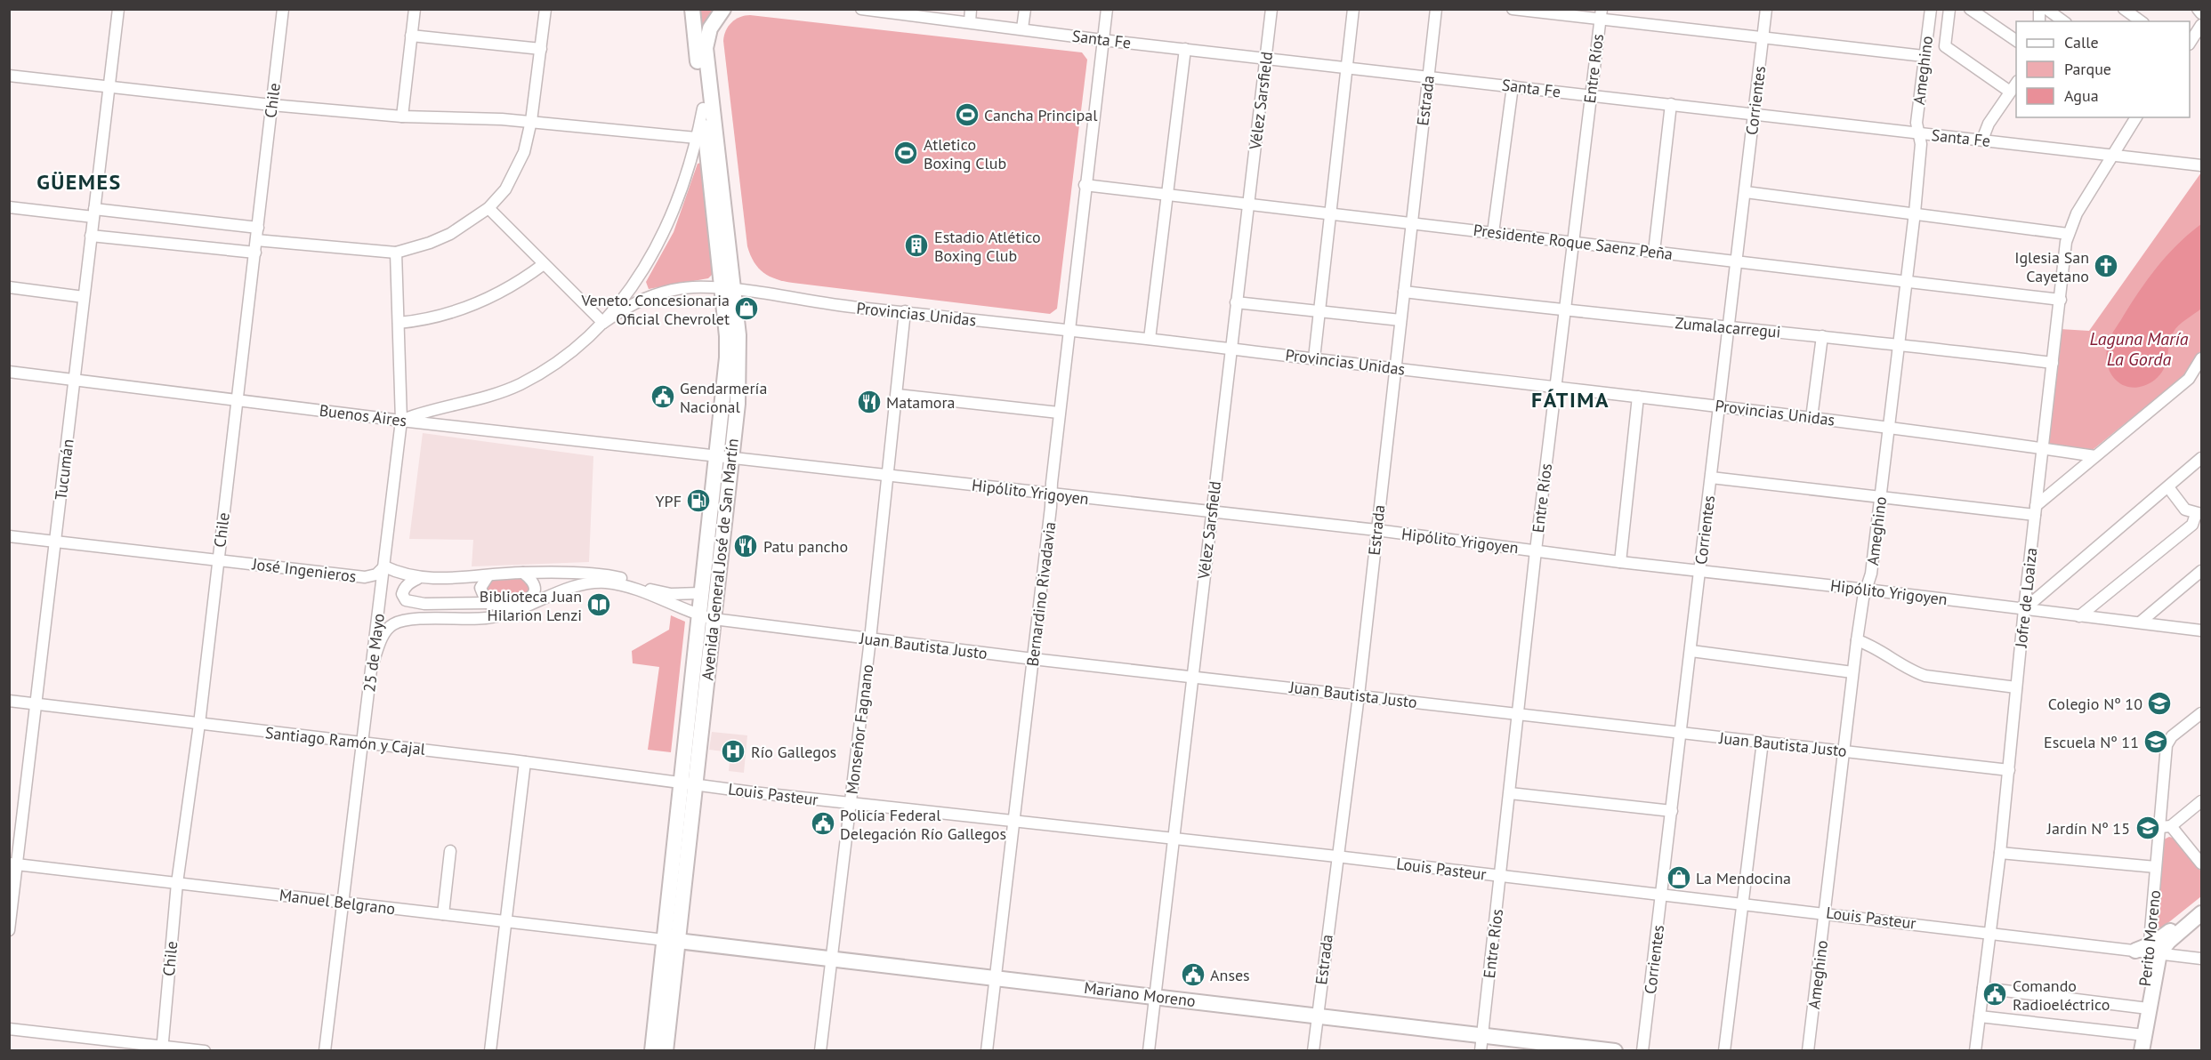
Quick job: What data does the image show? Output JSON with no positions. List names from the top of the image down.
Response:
{
  "streets": {
    "main road": ["Avenida General José de San Martín", "Perito Moreno", "Mariano Moreno"],
    "street": [
      "Santa Fe",
      "Entre Ríos",
      "Ameghino",
      "Chile",
      "Vélez Sarsfield",
      "Estrada",
      "Corrientes",
      "Presidente Roque Saenz Peña",
      "Provincias Unidas",
      "Zumalacarregui",
      "Buenos Aires",
      "Tucumán",
      "Hipólito Yrigoyen",
      "José Ingenieros",
      "Bernardino Rivadavia",
      "Jofre de Loaiza",
      "Juan Bautista Justo",
      "25 de Mayo",
      "Monseñor Fagnano",
      "Santiago Ramón y Cajal",
      "Louis Pasteur",
      "Manuel Belgrano"
    ]
  },
  "crossings": [
    ["Santa Fe", "Entre Ríos"],
    ["Santa Fe", "Ameghino"],
    ["Santa Fe", "Vélez Sarsfield"],
    ["Santa Fe", "Estrada"],
    ["Santa Fe", "Corrientes"],
    ["Santa Fe", "Bernardino Rivadavia"],
    ["Santa Fe", "Jofre de Loaiza"],
    ["Entre Ríos", "Presidente Roque Saenz Peña"],
    ["Entre Ríos", "Provincias Unidas"],
    ["Entre Ríos", "Zumalacarregui"],
    ["Entre Ríos", "Hipólito Yrigoyen"],
    ["Entre Ríos", "Juan Bautista Justo"],
    ["Entre Ríos", "Louis Pasteur"],
    ["Entre Ríos", "Mariano Moreno"],
    ["Ameghino", "Presidente Roque Saenz Peña"],
    ["Ameghino", "Provincias Unidas"],
    ["Ameghino", "Zumalacarregui"],
    ["Ameghino", "Hipólito Yrigoyen"],
    ["Ameghino", "Juan Bautista Justo"],
    ["Ameghino", "Louis Pasteur"],
    ["Chile", "Buenos Aires"],
    ["Chile", "José Ingenieros"],
    ["Chile", "Santiago Ramón y Cajal"],
    ["Chile", "Manuel Belgrano"],
    ["Vélez Sarsfield", "Presidente Roque Saenz Peña"],
    ["Vélez Sarsfield", "Provincias Unidas"],
    ["Vélez Sarsfield", "Hipólito Yrigoyen"],
    ["Vélez Sarsfield", "Juan Bautista Justo"],
    ["Vélez Sarsfield", "Louis Pasteur"],
    ["Vélez Sarsfield", "Mariano Moreno"],
    ["Estrada", "Presidente Roque Saenz Peña"],
    ["Estrada", "Provincias Unidas"],
    ["Estrada", "Zumalacarregui"],
    ["Estrada", "Hipólito Yrigoyen"],
    ["Estrada", "Juan Bautista Justo"],
    ["Estrada", "Louis Pasteur"],
    ["Estrada", "Mariano Moreno"],
    ["Corrientes", "Presidente Roque Saenz Peña"],
    ["Corrientes", "Provincias Unidas"],
    ["Corrientes", "Zumalacarregui"],
    ["Corrientes", "Hipólito Yrigoyen"],
    ["Corrientes", "Juan Bautista Justo"],
    ["Corrientes", "Louis Pasteur"],
    ["Presidente Roque Saenz Peña", "Bernardino Rivadavia"],
    ["Presidente Roque Saenz Peña", "Jofre de Loaiza"],
    ["Provincias Unidas", "Avenida General José de San Martín"],
    ["Provincias Unidas", "Bernardino Rivadavia"],
    ["Provincias Unidas", "Jofre de Loaiza"],
    ["Provincias Unidas", "Monseñor Fagnano"],
    ["Zumalacarregui", "Jofre de Loaiza"],
    ["Buenos Aires", "Tucumán"],
    ["Buenos Aires", "Hipólito Yrigoyen"],
    ["Buenos Aires", "Avenida General José de San Martín"],
    ["Buenos Aires", "25 de Mayo"],
    ["Tucumán", "José Ingenieros"],
    ["Tucumán", "Santiago Ramón y Cajal"],
    ["Tucumán", "Manuel Belgrano"],
    ["Hipólito Yrigoyen", "Avenida General José de San Martín"],
    ["Hipólito Yrigoyen", "Bernardino Rivadavia"],
    ["Hipólito Yrigoyen", "Jofre de Loaiza"],
    ["Hipólito Yrigoyen", "Monseñor Fagnano"],
    ["Avenida General José de San Martín", "Juan Bautista Justo"],
    ["Avenida General José de San Martín", "Santiago Ramón y Cajal"],
    ["Avenida General José de San Martín", "Louis Pasteur"],
    ["Avenida General José de San Martín", "Manuel Belgrano"],
    ["Avenida General José de San Martín", "Mariano Moreno"],
    ["José Ingenieros", "25 de Mayo"],
    ["Bernardino Rivadavia", "Juan Bautista Justo"],
    ["Bernardino Rivadavia", "Louis Pasteur"],
    ["Bernardino Rivadavia", "Mariano Moreno"],
    ["Jofre de Loaiza", "Juan Bautista Justo"],
    ["Jofre de Loaiza", "Louis Pasteur"],
    ["Juan Bautista Justo", "Monseñor Fagnano"],
    ["25 de Mayo", "Santiago Ramón y Cajal"],
    ["25 de Mayo", "Manuel Belgrano"],
    ["Monseñor Fagnano", "Louis Pasteur"],
    ["Monseñor Fagnano", "Mariano Moreno"],
    ["Santiago Ramón y Cajal", "Louis Pasteur"],
    ["Louis Pasteur", "Perito Moreno"],
    ["Manuel Belgrano", "Mariano Moreno"]
  ],
  "districts": ["GÜEMES", "FÁTIMA"],
  "water": ["Laguna María La Gorda"],
  "places": {
    "sports": ["Cancha Principal", "Atletico Boxing Club"],
    "building": ["Estadio Atlético Boxing Club"],
    "church": ["Iglesia San Cayetano"],
    "shop": ["Veneto. Concesionaria Oficial Chevrolet", "La Mendocina"],
    "public building": [
      "Gendarmería Nacional",
      "Policía Federal Delegación Río Gallegos",
      "Anses",
      "Comando Radioeléctrico"
    ],
    "restaurant": ["Matamora", "Patu pancho"],
    "fuel station": ["YPF"],
    "library": ["Biblioteca Juan Hilarion Lenzi"],
    "school or university": ["Colegio Nº 10", "Escuela Nº 11", "Jardín Nº 15"],
    "hospital": ["Río Gallegos"]
  },
  "legend": ["Calle", "Parque", "Agua"]
}
